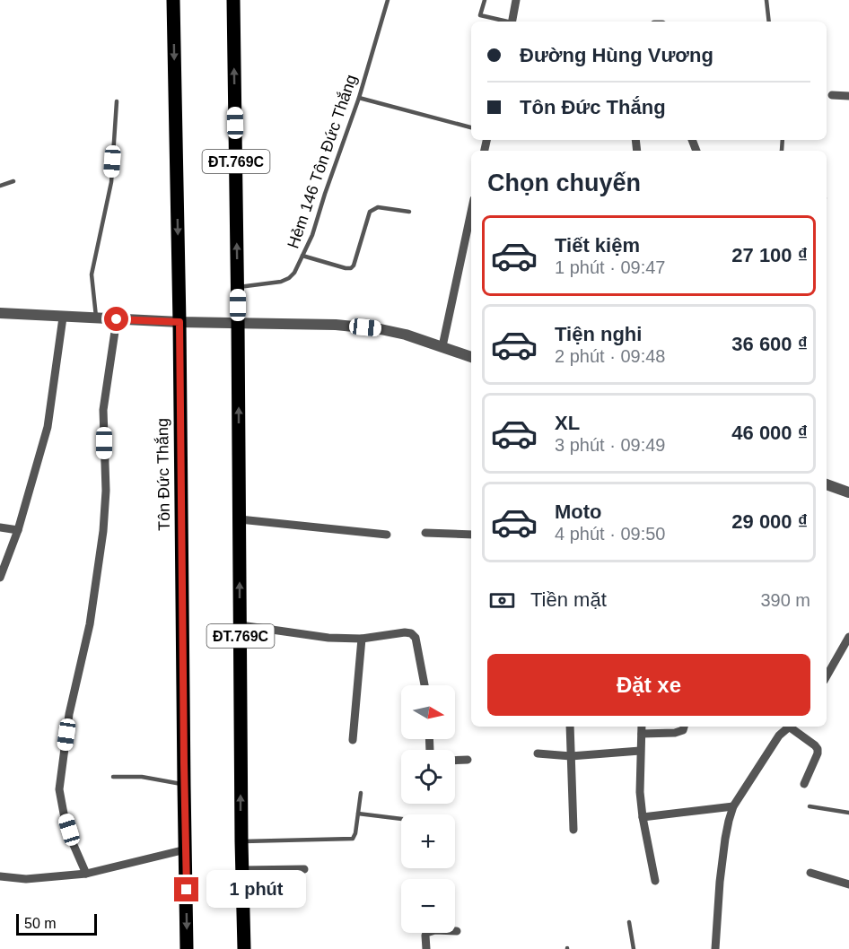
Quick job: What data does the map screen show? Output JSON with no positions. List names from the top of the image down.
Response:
{
  "streets": {
    "main road": ["ĐT.769C", "Tôn Đức Thắng"],
    "lane": ["Hẻm 146 Tôn Đức Thắng"]
  },
  "crossings": [
    ["ĐT.769C", "Hẻm 146 Tôn Đức Thắng"]
  ],
  "scale_bar": "50 m",
  "north": "right",
  "page": {
    "banner": ["Đường Hùng Vương", "Tôn Đức Thắng"],
    "heading": "Chọn chuyến",
    "list": [
      {
        "name": "Tiết kiệm",
        "note": "1 phút · 09:47",
        "value": "27 100 ₫"
      },
      {
        "name": "Tiện nghi",
        "note": "2 phút · 09:48",
        "value": "36 600 ₫"
      },
      {
        "name": "XL",
        "note": "3 phút · 09:49",
        "value": "46 000 ₫"
      },
      {
        "name": "Moto",
        "note": "4 phút · 09:50",
        "value": "29 000 ₫"
      }
    ],
    "pay": ["Tiền mặt", "390 m"],
    "buttons": "Đặt xe",
    "map_buttons": ["+", "−"],
    "bubble": "1 phút",
    "scale": "50 m"
  }
}
